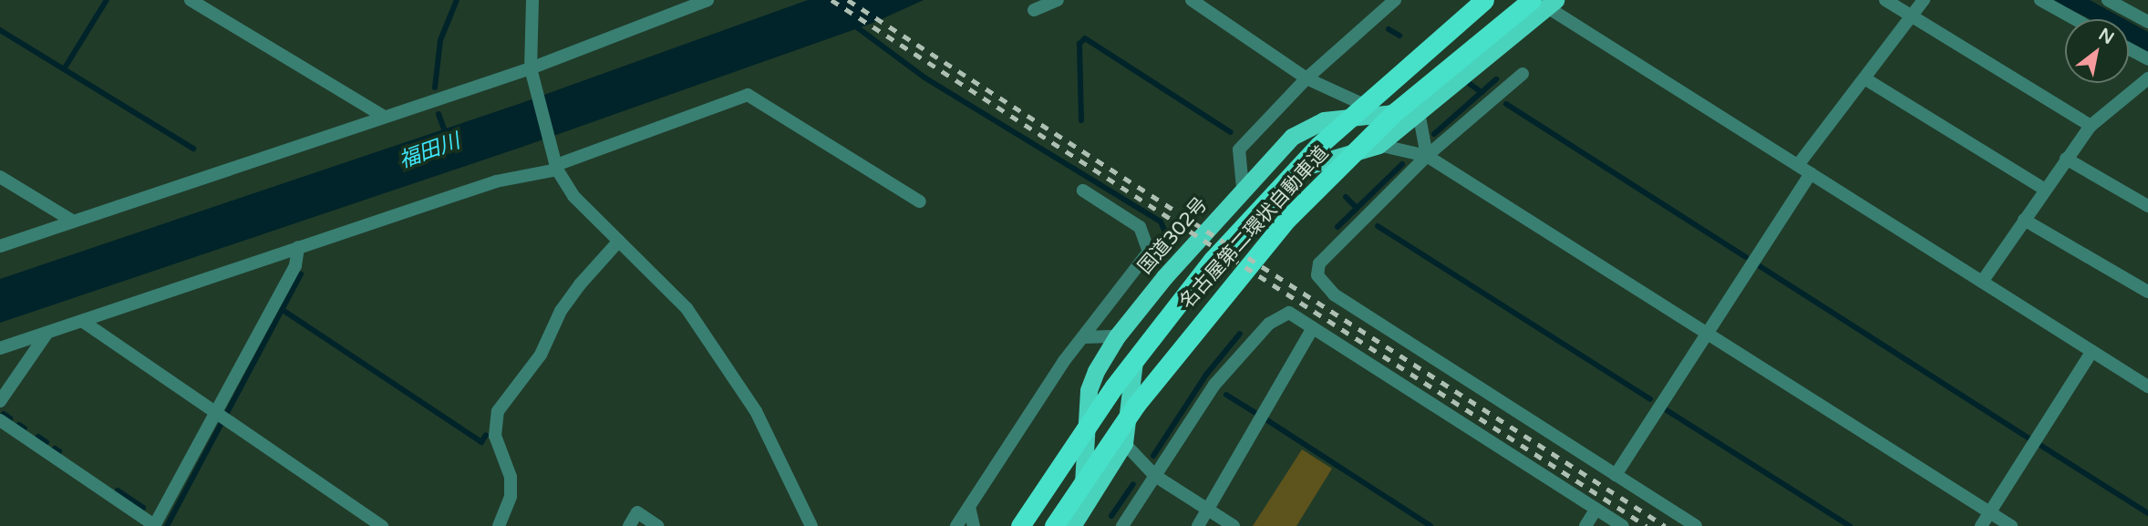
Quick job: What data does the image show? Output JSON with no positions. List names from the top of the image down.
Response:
{
  "streets": {
    "highway": ["名古屋第二環状自動車道", "国道302号"]
  },
  "crossings": [
    ["名古屋第二環状自動車道", "国道302号"]
  ],
  "water": ["福田川"],
  "north": "top right"
}
